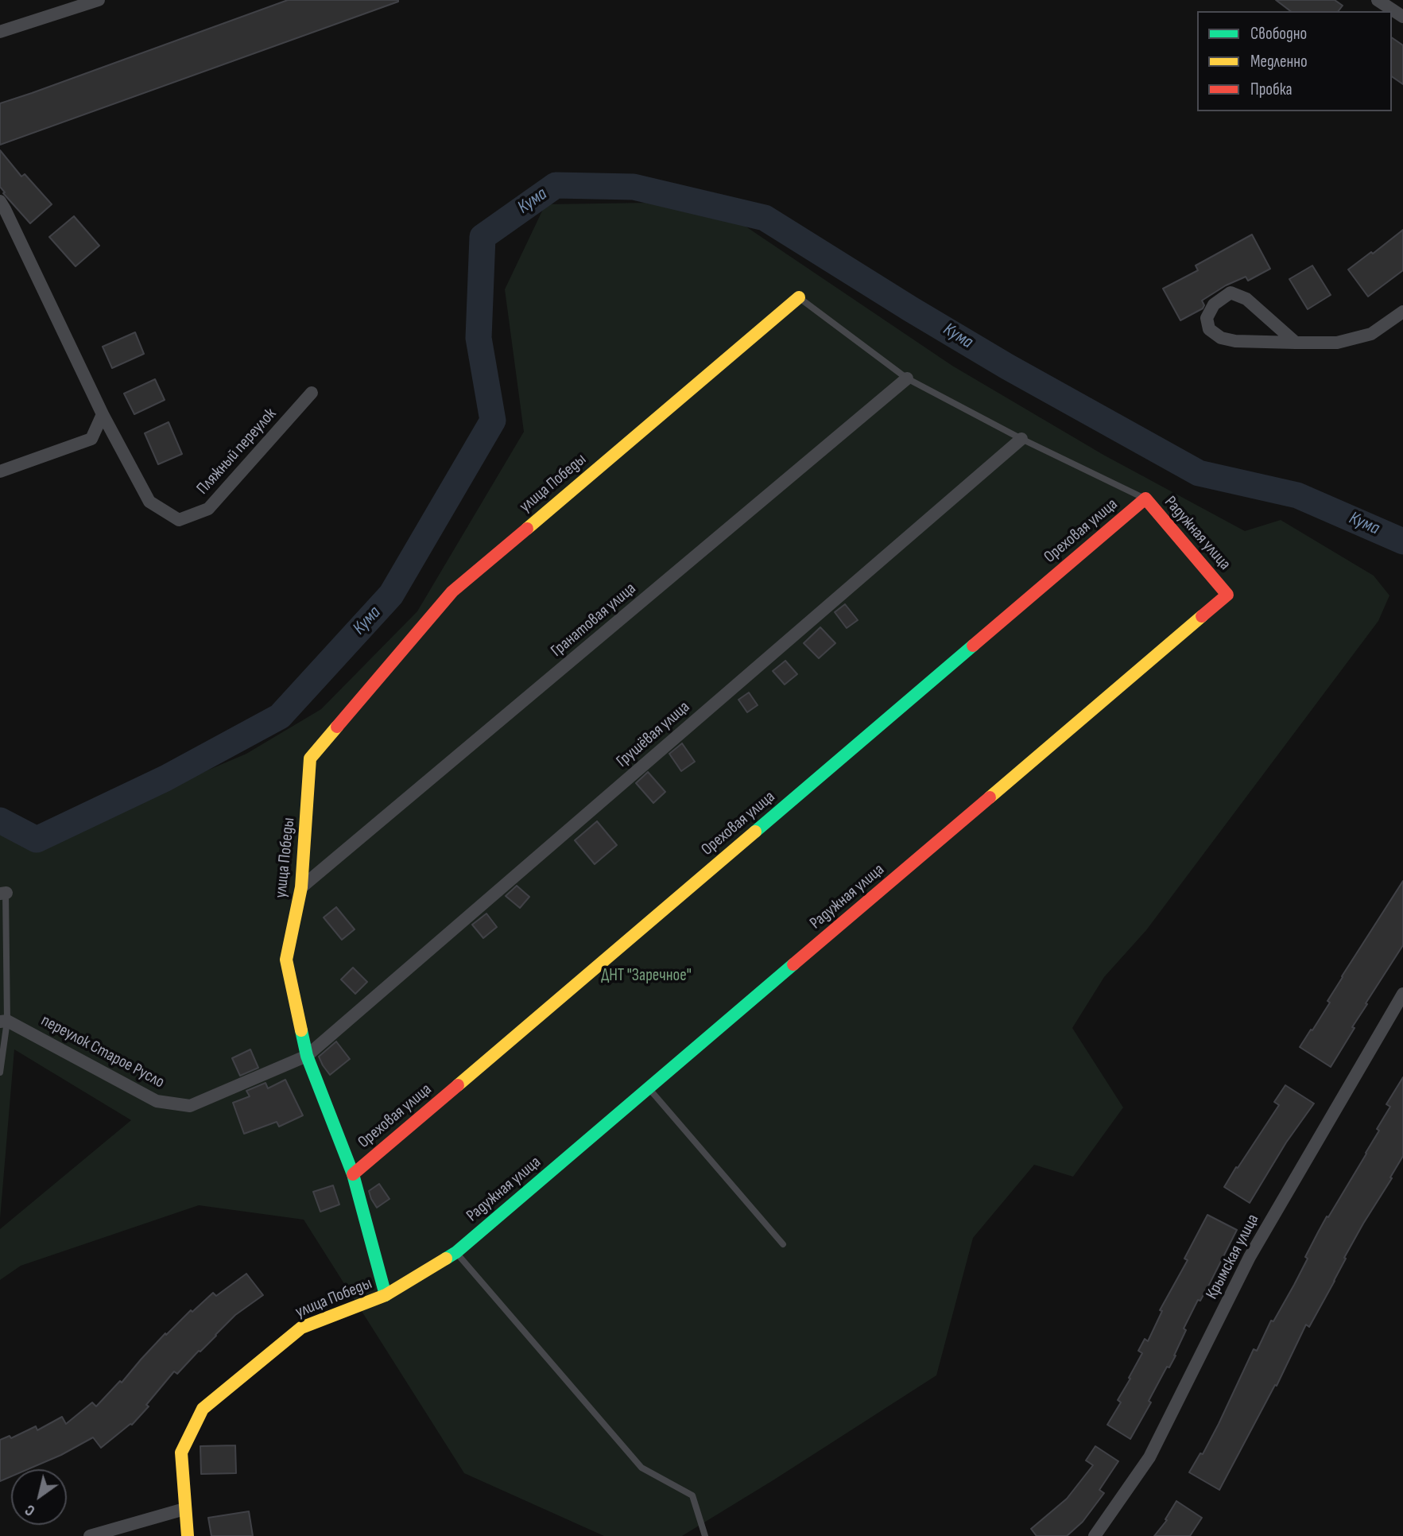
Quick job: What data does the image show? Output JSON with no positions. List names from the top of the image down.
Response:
{
  "streets": {
    "street": [
      "Пляжный переулок",
      "улица Победы",
      "Ореховая улица",
      "Радужная улица",
      "Гранатовая улица",
      "Грушёвая улица",
      "переулок Старое Русло",
      "Крымская улица"
    ]
  },
  "crossings": [
    ["улица Победы", "Ореховая улица"],
    ["улица Победы", "Радужная улица"],
    ["улица Победы", "Гранатовая улица"],
    ["улица Победы", "Грушёвая улица"],
    ["улица Победы", "переулок Старое Русло"],
    ["Ореховая улица", "Радужная улица"],
    ["Грушёвая улица", "переулок Старое Русло"]
  ],
  "water": ["Кума"],
  "parks": ["ДНТ \"Заречное\""],
  "legend": ["Свободно", "Медленно", "Пробка"],
  "north": "bottom left"
}
